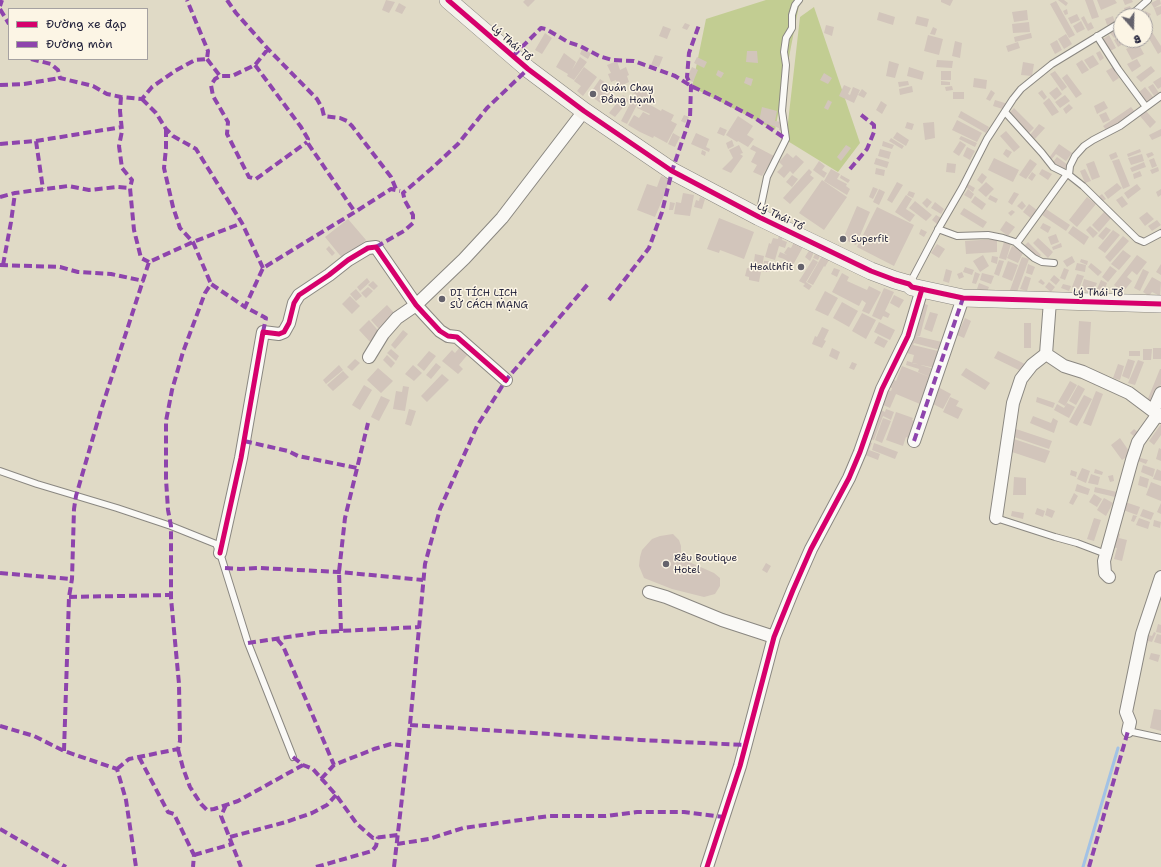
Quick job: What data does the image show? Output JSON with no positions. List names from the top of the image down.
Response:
{
  "streets": {
    "street": ["Lý Thái Tổ"]
  },
  "places": [
    "Quán Chay Đồng Hạnh",
    "Superfit",
    "Healthfit",
    "DI TÍCH LỊCH SỬ CÁCH MẠNG",
    "Rêu Boutique Hotel"
  ],
  "legend": ["Đường xe đạp", "Đường mòn"],
  "north": "bottom"
}
